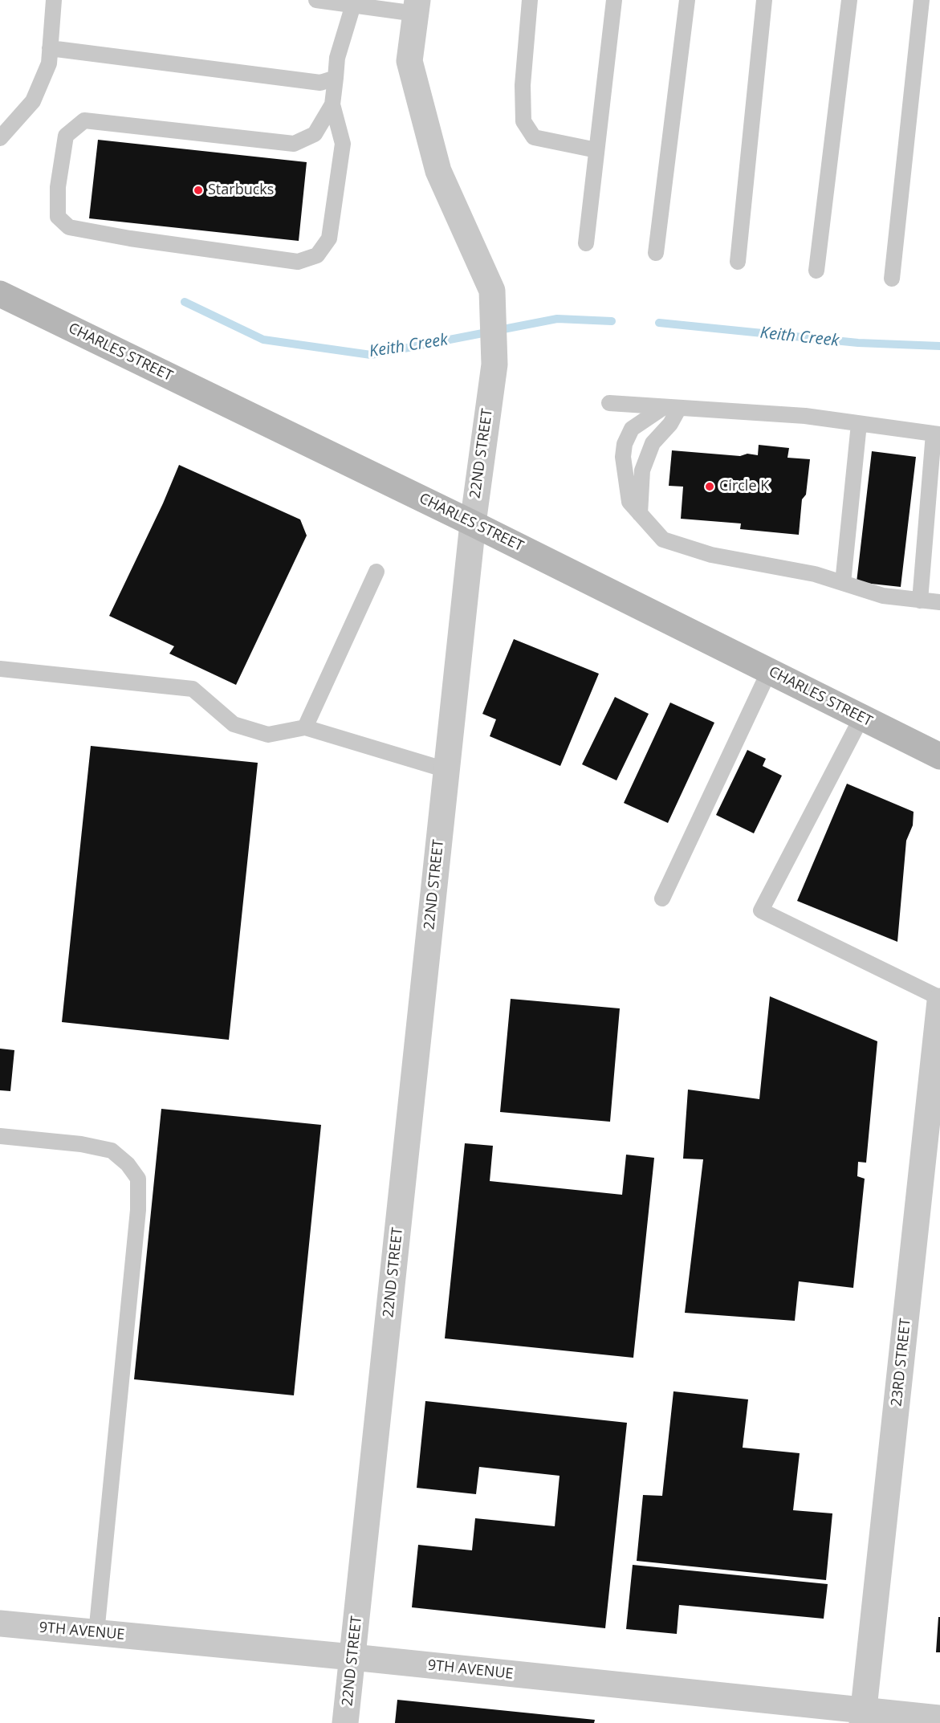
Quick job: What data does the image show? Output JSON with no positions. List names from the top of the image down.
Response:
{
  "streets": {
    "main road": ["CHARLES STREET"],
    "street": ["22ND STREET", "23RD STREET", "9TH AVENUE"]
  },
  "crossings": [
    ["CHARLES STREET", "22ND STREET"],
    ["22ND STREET", "9TH AVENUE"],
    ["23RD STREET", "9TH AVENUE"]
  ],
  "water": ["Keith Creek"],
  "places": ["Starbucks", "Circle K"]
}
